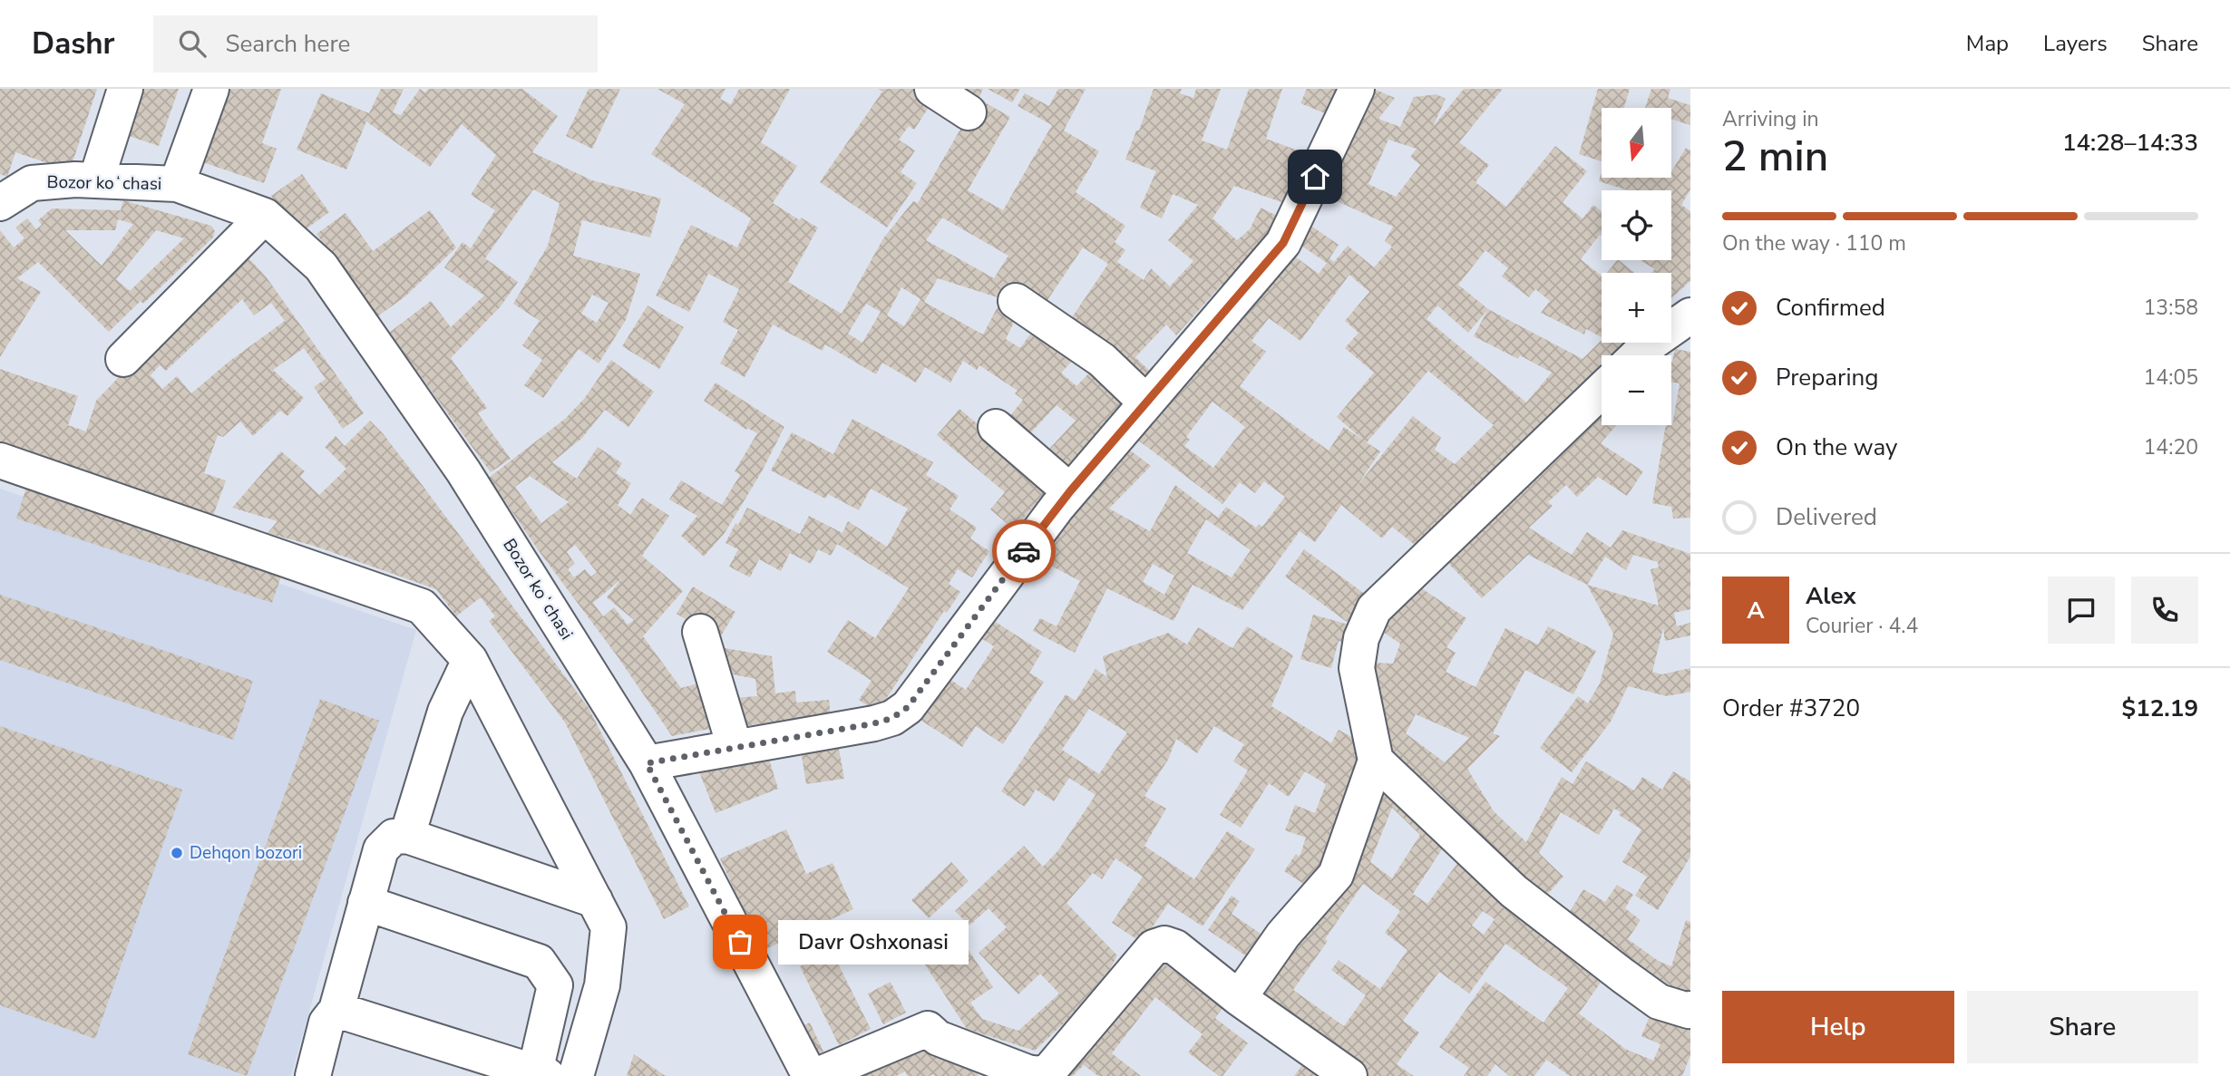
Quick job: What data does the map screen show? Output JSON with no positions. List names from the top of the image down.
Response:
{
  "streets": {
    "street": ["Bozor koʻchasi"]
  },
  "places": ["Dehqon bozori", "Davr Oshxonasi"],
  "north": "bottom",
  "page": {
    "header": "Dashr",
    "search": "Search here",
    "nav": ["Map", "Layers", "Share"],
    "heading": ["2 min", "Arriving in", "14:28–14:33"],
    "panel": [
      "Alex",
      "Courier · 4.4",
      "Order #3720",
      "$12.19"
    ],
    "map_buttons": ["+", "−"],
    "bar": "On the way · 110 m",
    "list": [
      ["Confirmed", "13:58"],
      ["Preparing", "14:05"],
      ["On the way", "14:20"],
      "Delivered"
    ],
    "round": "A",
    "bubble": "Davr Oshxonasi",
    "buttons": ["Help", "Share"]
  }
}
